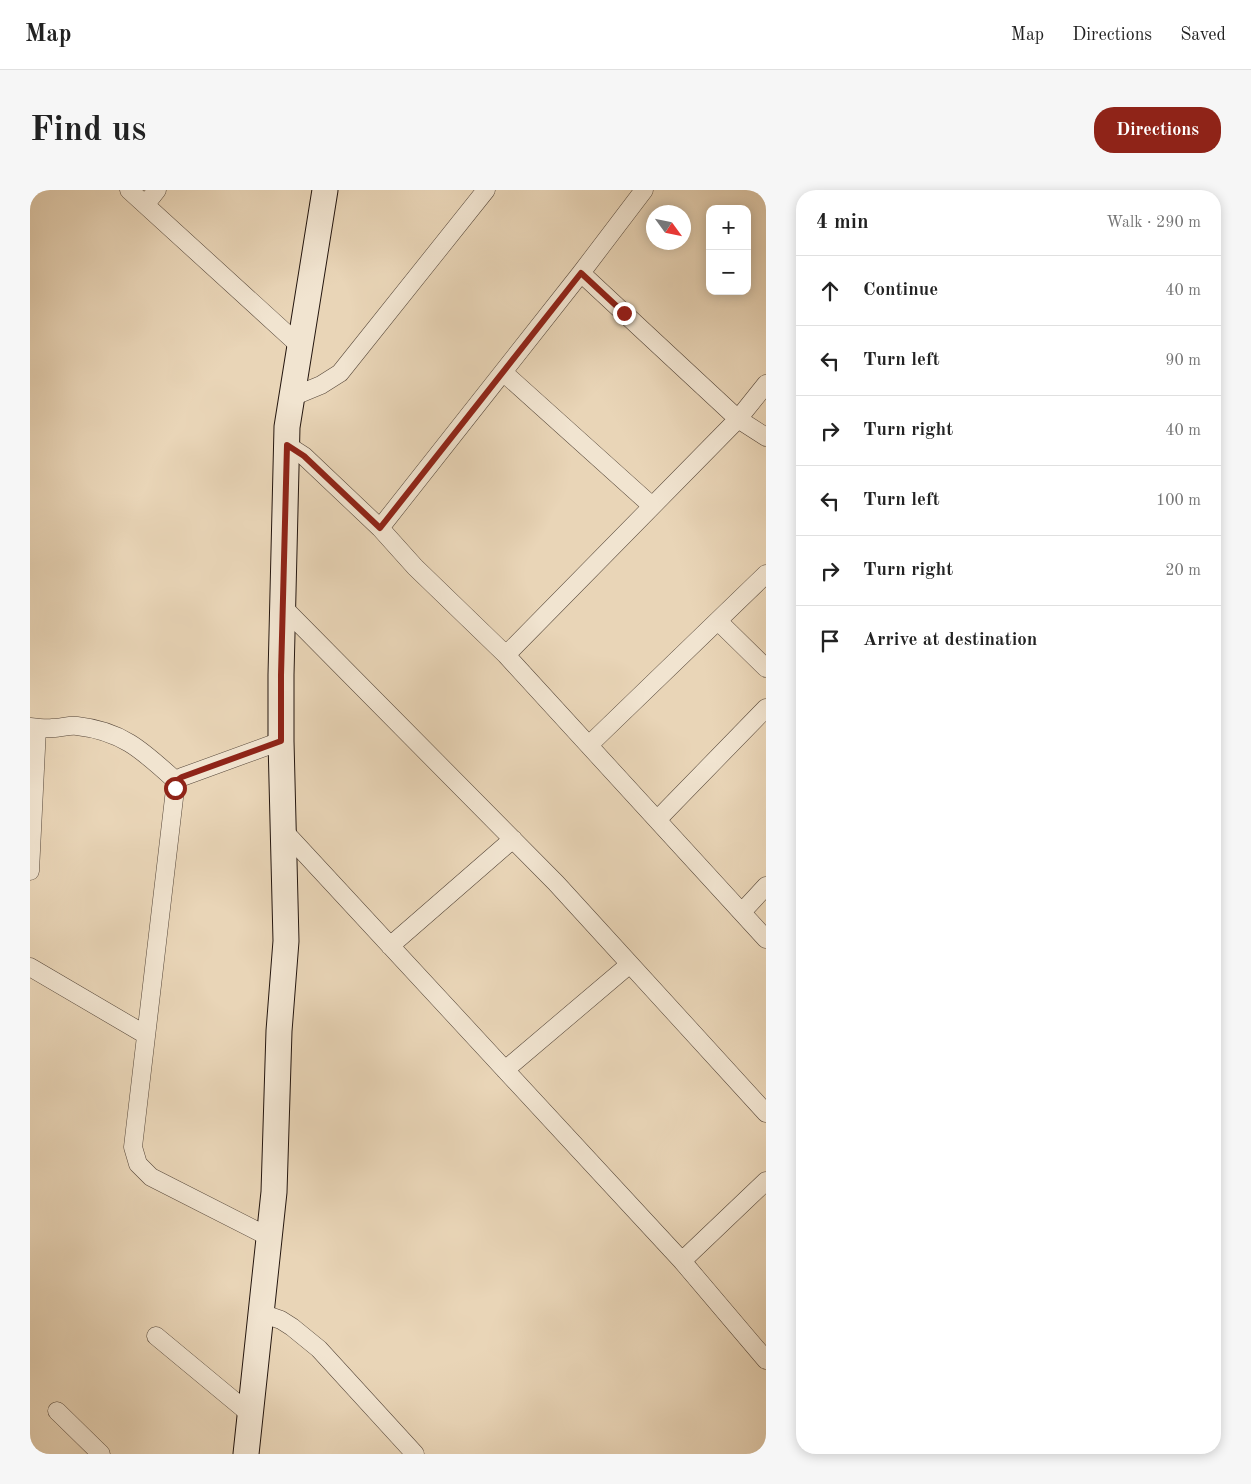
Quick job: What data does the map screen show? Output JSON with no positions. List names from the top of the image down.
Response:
{
  "north": "bottom right",
  "page": {
    "header": "Map",
    "nav": ["Map", "Directions", "Saved"],
    "buttons": "Directions",
    "title": "Find us",
    "heading": ["4 min", "Walk · 290 m"],
    "map_buttons": ["+", "−"],
    "list": [
      ["Continue", "40 m"],
      ["Turn left", "90 m"],
      ["Turn right", "40 m"],
      ["Turn left", "100 m"],
      ["Turn right", "20 m"],
      "Arrive at destination"
    ]
  }
}
